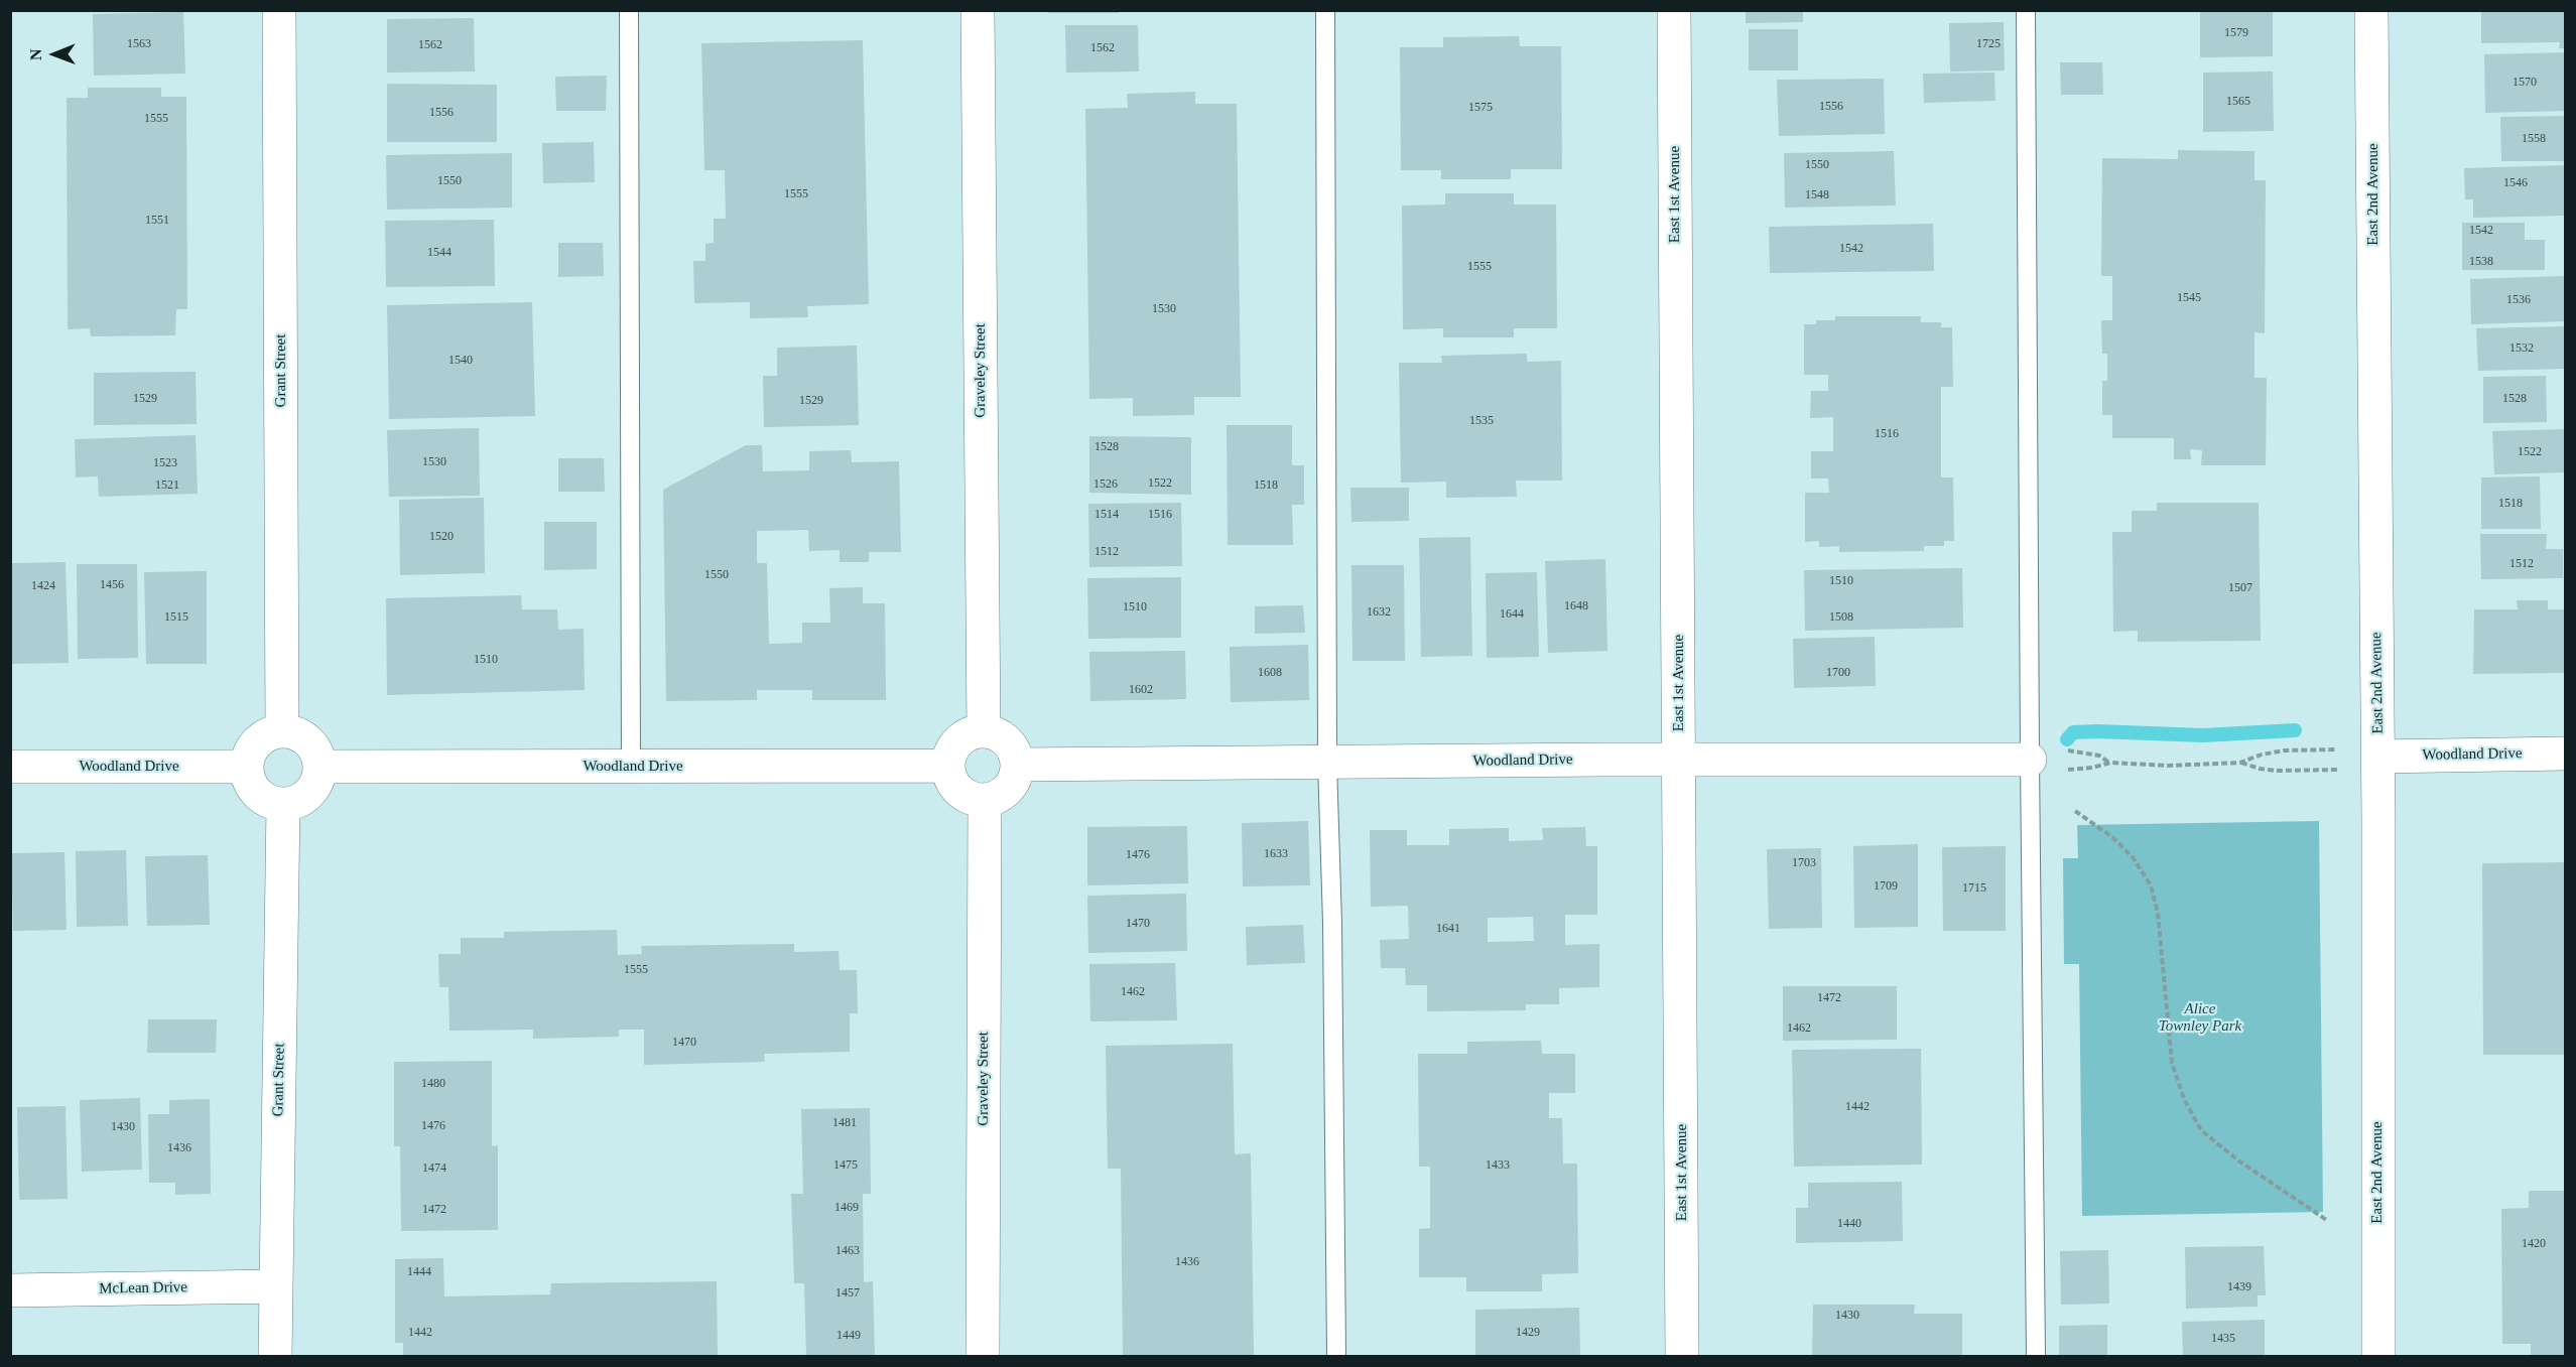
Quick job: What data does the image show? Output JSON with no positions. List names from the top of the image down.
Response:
{
  "streets": {
    "street": [
      "East 1st Avenue",
      "East 2nd Avenue",
      "Grant Street",
      "Graveley Street",
      "Woodland Drive",
      "McLean Drive"
    ]
  },
  "crossings": [
    ["East 1st Avenue", "Woodland Drive"],
    ["East 2nd Avenue", "Woodland Drive"],
    ["Grant Street", "Woodland Drive"],
    ["Grant Street", "McLean Drive"],
    ["Graveley Street", "Woodland Drive"]
  ],
  "parks": ["Alice Townley Park"],
  "house_numbers": [
    "1579",
    "1563",
    "1725",
    "1562",
    "1562",
    "1570",
    "1565",
    "1556",
    "1575",
    "1556",
    "1555",
    "1558",
    "1550",
    "1550",
    "1546",
    "1555",
    "1548",
    "1551",
    "1542",
    "1542",
    "1544",
    "1538",
    "1555",
    "1545",
    "1536",
    "1530",
    "1532",
    "1540",
    "1529",
    "1528",
    "1529",
    "1535",
    "1516",
    "1528",
    "1522",
    "1530",
    "1523",
    "1522",
    "1526",
    "1521",
    "1518",
    "1518",
    "1514",
    "1516",
    "1520",
    "1512",
    "1512",
    "1550",
    "1510",
    "1456",
    "1424",
    "1507",
    "1648",
    "1510",
    "1632",
    "1644",
    "1515",
    "1508",
    "1510",
    "1608",
    "1700",
    "1602",
    "1633",
    "1476",
    "1703",
    "1709",
    "1715",
    "1470",
    "1641",
    "1555",
    "1462",
    "1472",
    "1462",
    "1470",
    "1480",
    "1442",
    "1481",
    "1476",
    "1430",
    "1436",
    "1475",
    "1433",
    "1474",
    "1469",
    "1472",
    "1440",
    "1420",
    "1463",
    "1436",
    "1444",
    "1439",
    "1457",
    "1430",
    "1442",
    "1429",
    "1449",
    "1435"
  ],
  "north": "left"
}
